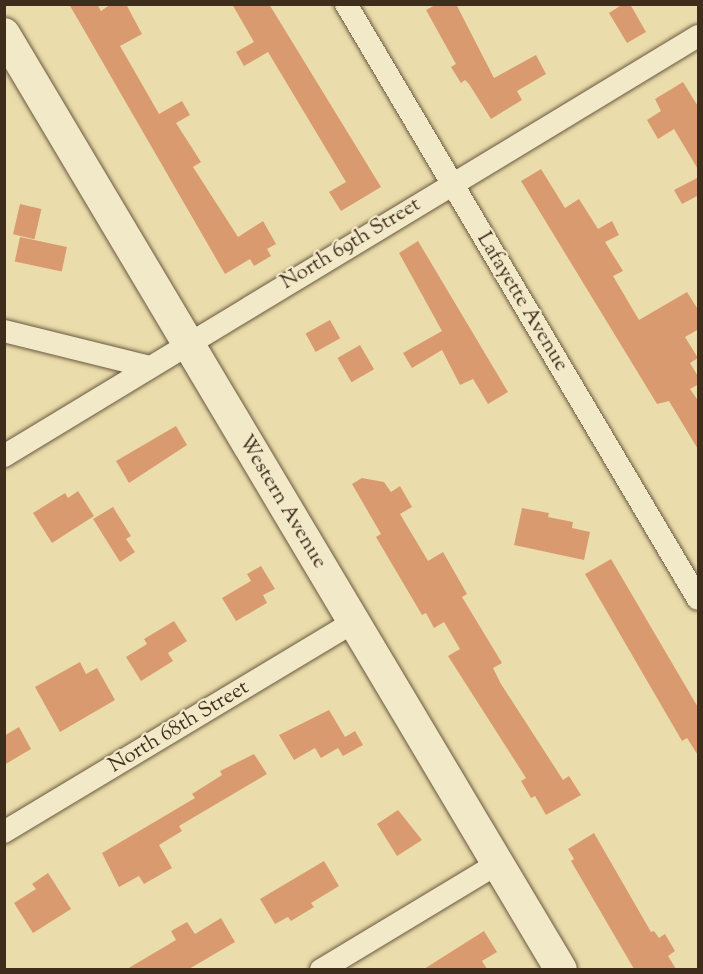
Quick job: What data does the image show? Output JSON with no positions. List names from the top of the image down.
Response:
{
  "streets": {
    "street": [
      "North 69th Street",
      "Lafayette Avenue",
      "Western Avenue",
      "North 68th Street"
    ]
  },
  "crossings": [
    ["North 69th Street", "Lafayette Avenue"],
    ["North 69th Street", "Western Avenue"],
    ["Western Avenue", "North 68th Street"]
  ]
}
